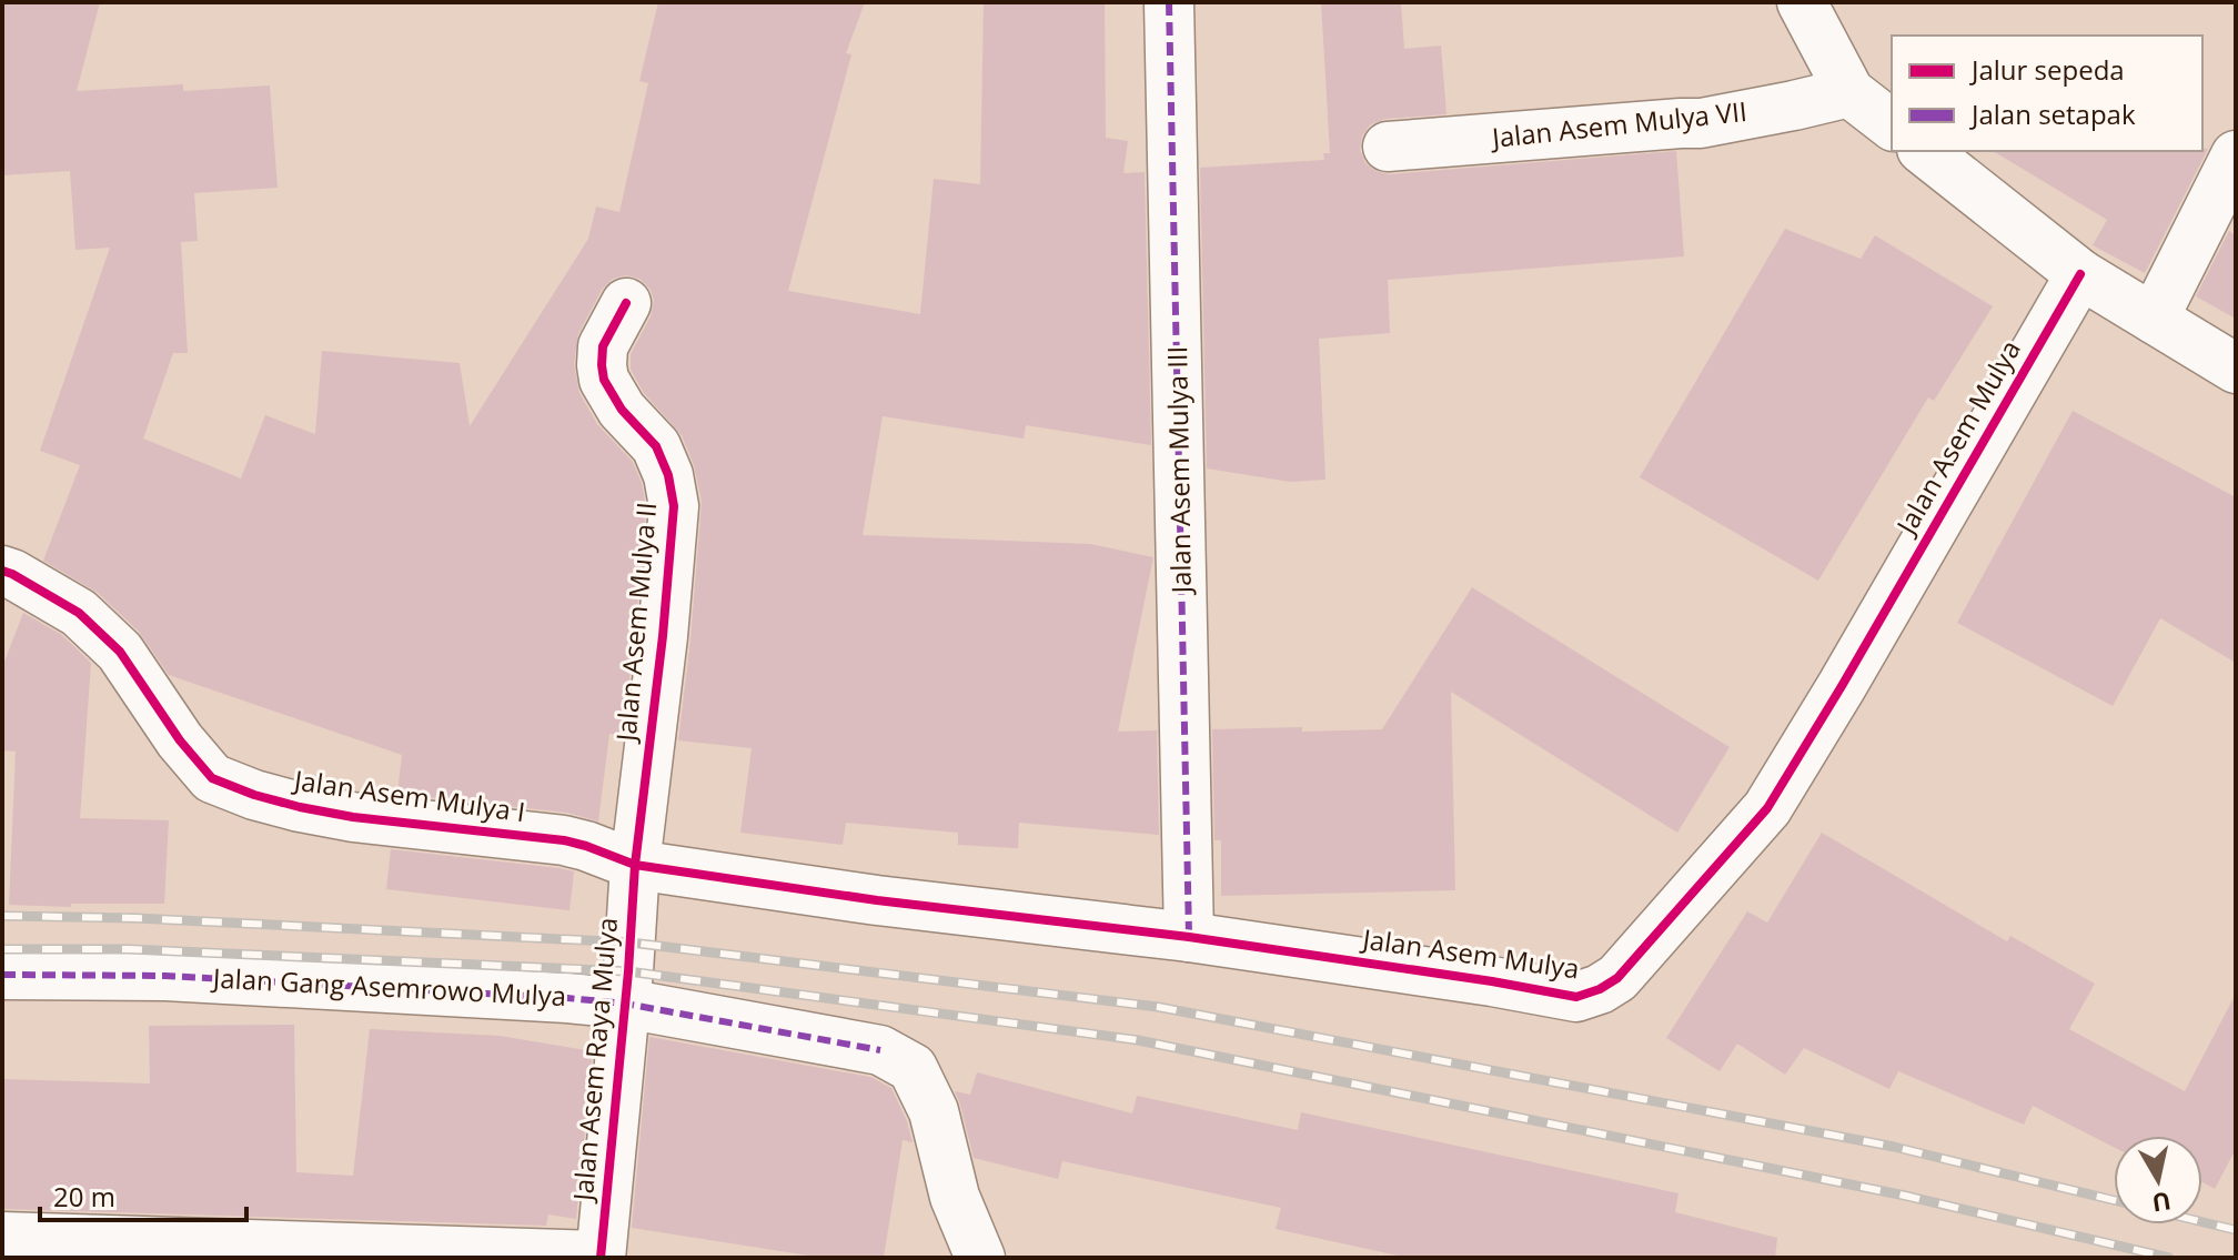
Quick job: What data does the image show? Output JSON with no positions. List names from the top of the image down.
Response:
{
  "streets": {
    "street": [
      "Jalan Asem Mulya VII",
      "Jalan Asem Mulya",
      "Jalan Asem Mulya III",
      "Jalan Asem Mulya II",
      "Jalan Asem Mulya I",
      "Jalan Gang Asemrowo Mulya",
      "Jalan Asem Raya Mulya"
    ]
  },
  "crossings": [
    ["Jalan Asem Mulya", "Jalan Asem Mulya III"],
    ["Jalan Asem Mulya", "Jalan Asem Mulya II"],
    ["Jalan Asem Mulya", "Jalan Asem Mulya I"],
    ["Jalan Asem Mulya", "Jalan Asem Raya Mulya"],
    ["Jalan Asem Mulya II", "Jalan Asem Mulya I"],
    ["Jalan Asem Mulya II", "Jalan Asem Raya Mulya"],
    ["Jalan Asem Mulya I", "Jalan Asem Raya Mulya"],
    ["Jalan Gang Asemrowo Mulya", "Jalan Asem Raya Mulya"]
  ],
  "legend": ["Jalur sepeda", "Jalan setapak"],
  "scale_bar": "20 m",
  "north": "bottom"
}
